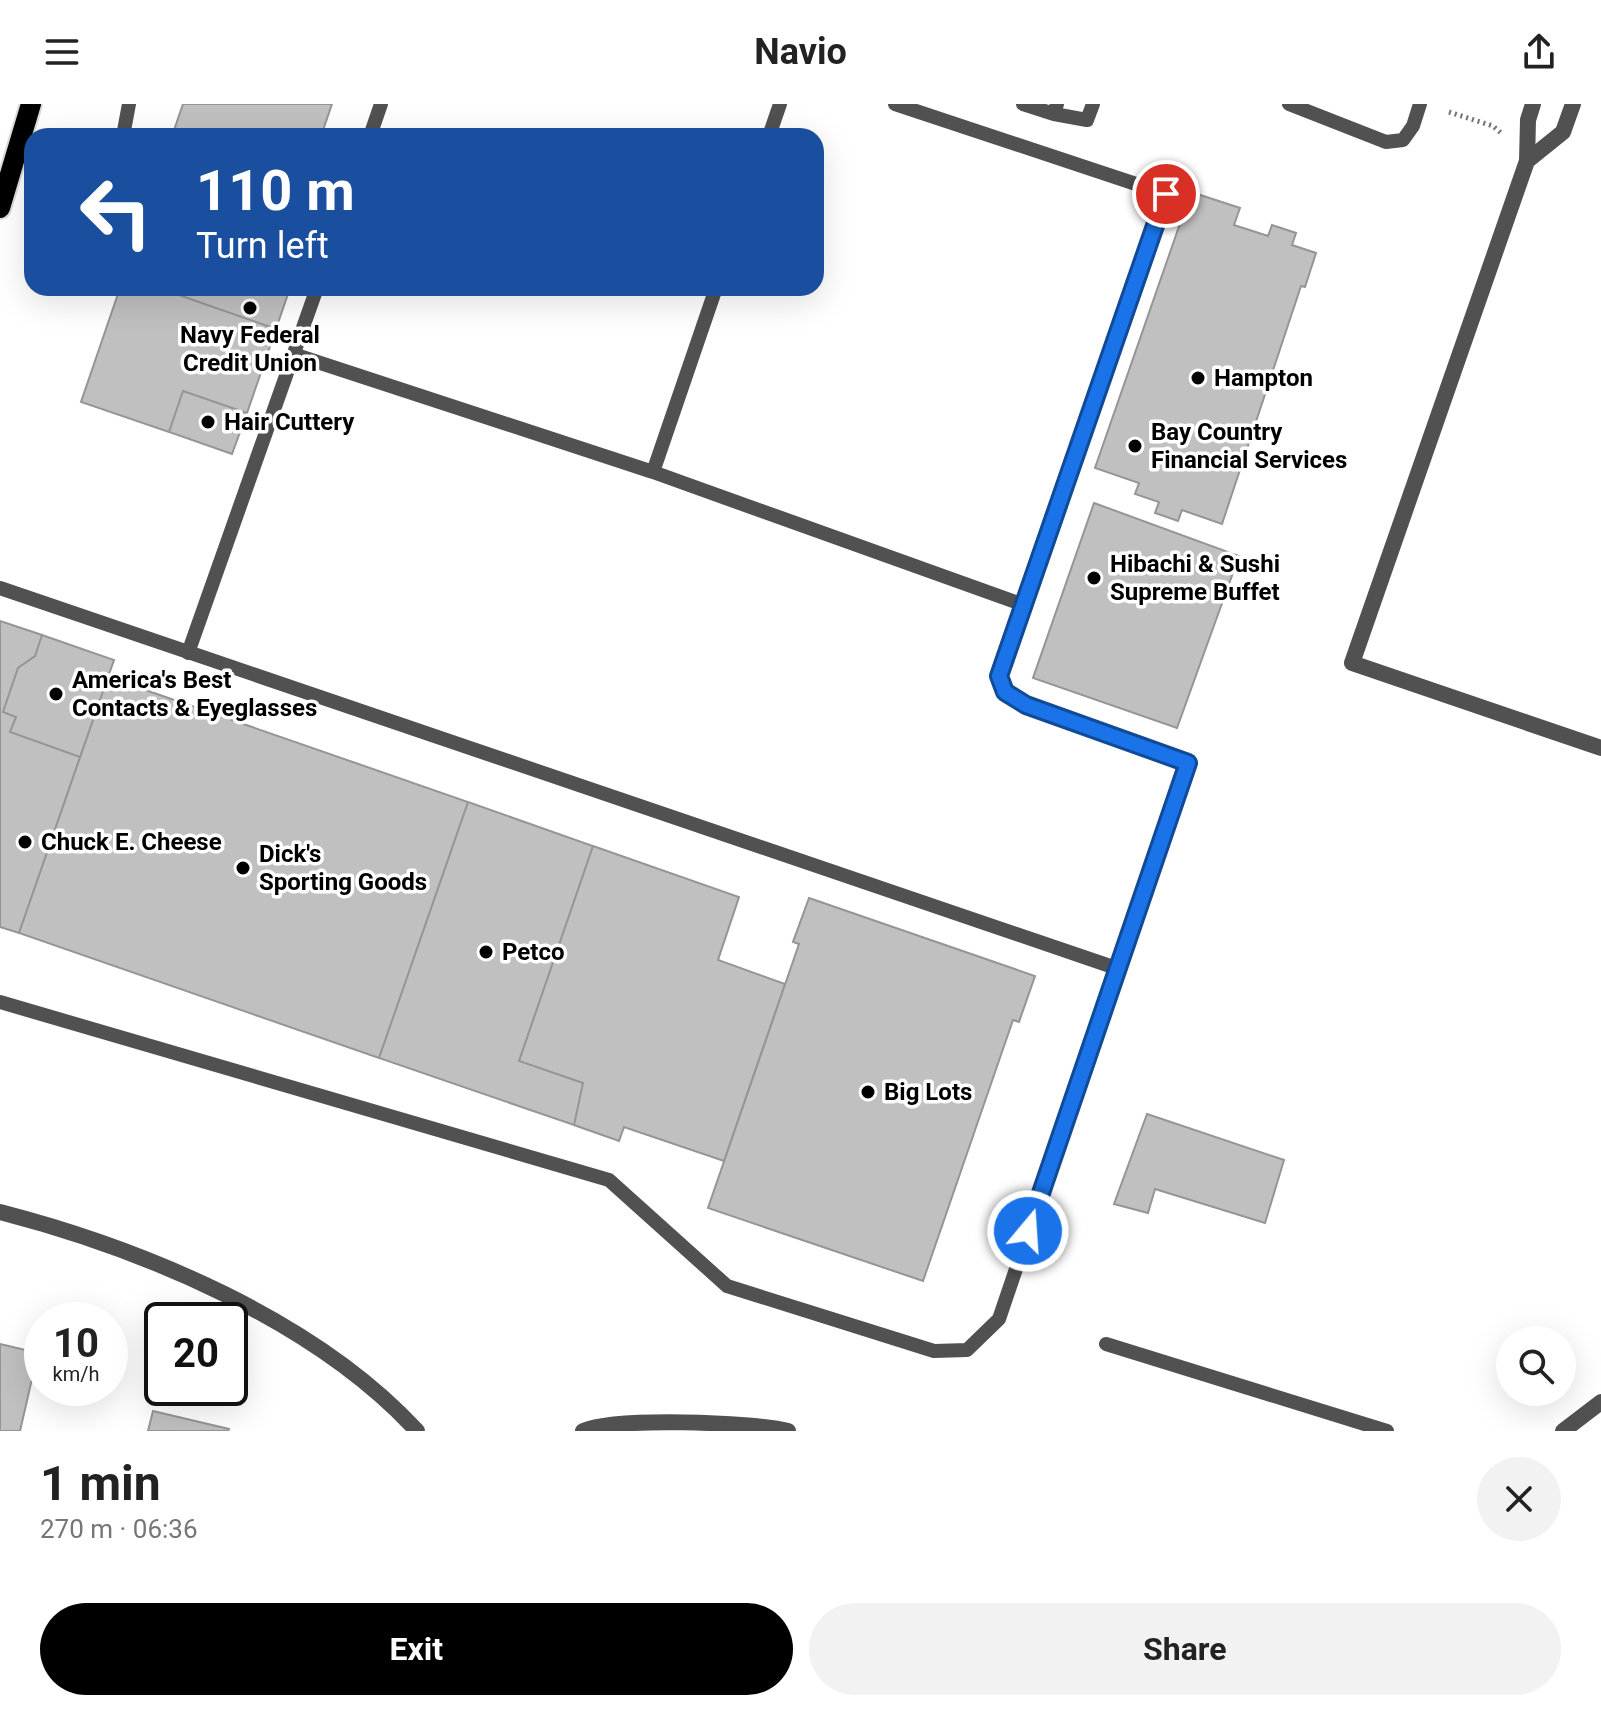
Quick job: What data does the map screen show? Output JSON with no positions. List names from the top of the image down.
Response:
{
  "places": [
    "Navy Federal Credit Union",
    "Hampton",
    "Hair Cuttery",
    "Bay Country Financial Services",
    "Hibachi & Sushi Supreme Buffet",
    "America's Best Contacts & Eyeglasses",
    "Chuck E. Cheese",
    "Dick's Sporting Goods",
    "Petco",
    "Big Lots"
  ],
  "page": {
    "header": "Navio",
    "turn": ["110 m", "Turn left"],
    "speed": "10 km/h",
    "limit": "20",
    "heading": ["1 min", "270 m · 06:36"],
    "buttons": ["Exit", "Share"]
  }
}
